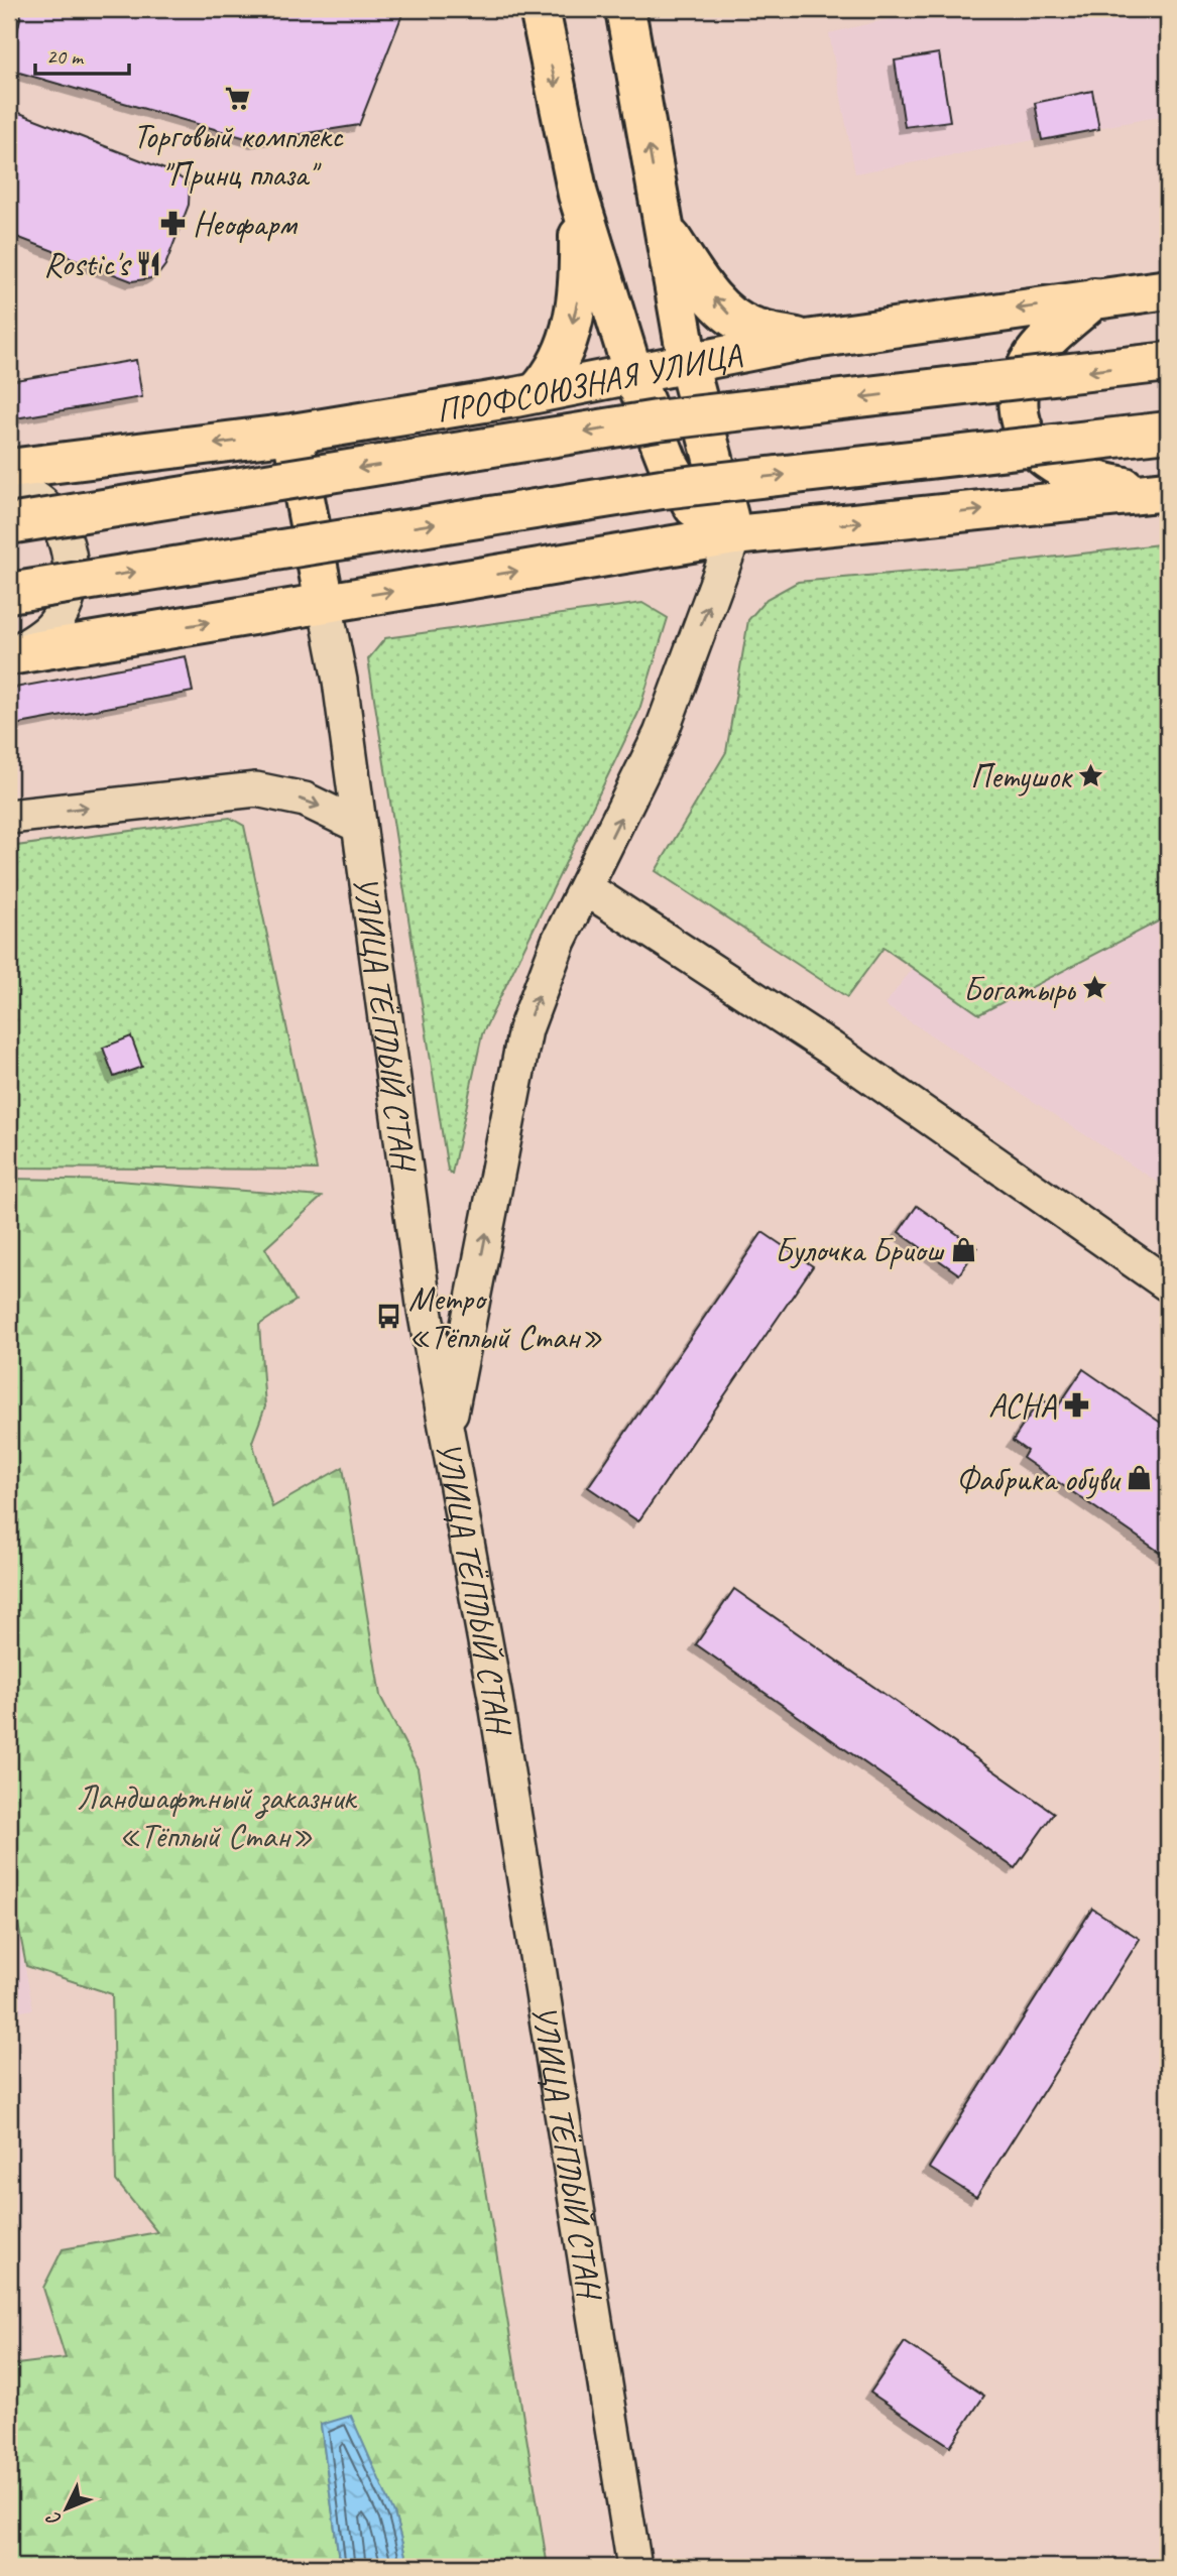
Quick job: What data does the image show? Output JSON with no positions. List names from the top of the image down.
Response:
{
  "streets": {
    "main road": ["ПРОФСОЮЗНАЯ УЛИЦА"],
    "street": ["УЛИЦА ТЁПЛЫЙ СТАН"]
  },
  "parks": ["Ландшафтный заказник «Тёплый Стан»"],
  "places": {
    "supermarket": ["Торговый комплекс \"Принц плаза\""],
    "pharmacy": ["Неофарм", "АСНА"],
    "restaurant": ["Rostic's"],
    "place": ["Петушок", "Богатырь"],
    "shop": ["Булочка Бриош", "Фабрика обуви"],
    "bus stop": ["Метро «Тёплый Стан»"]
  },
  "scale_bar": "20 m",
  "north": "bottom left"
}
